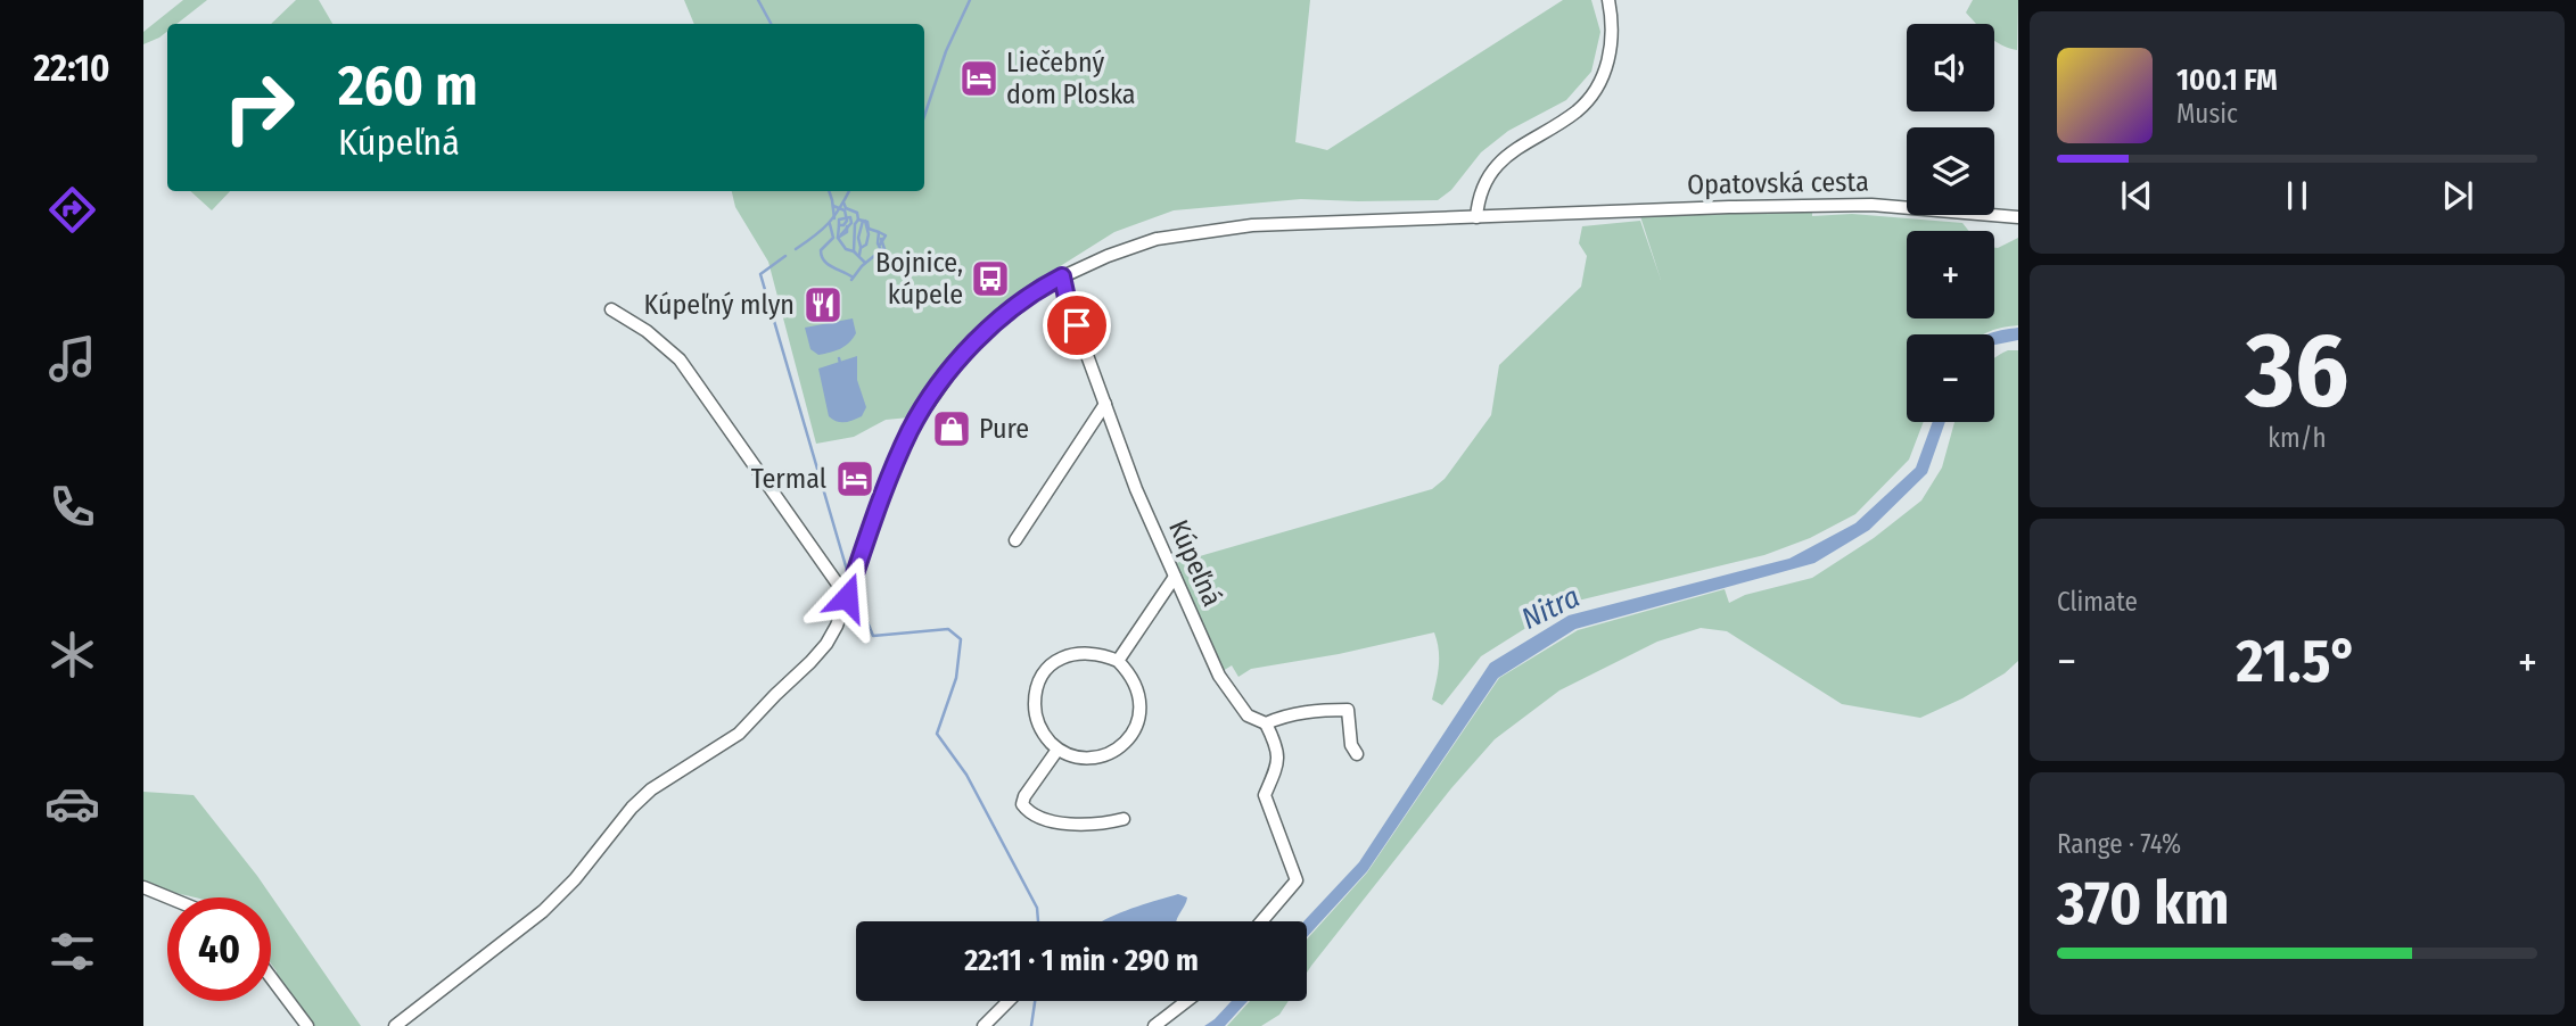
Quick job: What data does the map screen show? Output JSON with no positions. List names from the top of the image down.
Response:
{
  "streets": {
    "street": ["Opatovská cesta", "Kúpeľná"]
  },
  "crossings": [
    ["Opatovská cesta", "Kúpeľná"]
  ],
  "water": ["Nitra"],
  "places": {
    "hotel": ["Liečebný dom Ploska", "Termal"],
    "bus stop": ["Bojnice, kúpele"],
    "restaurant": ["Kúpeľný mlyn"],
    "shop": ["Pure"]
  },
  "page": {
    "tabs": "22:10",
    "map_buttons": ["+", "−"],
    "turn": ["260 m", "Kúpeľná"],
    "song": ["100.1 FM", "Music"],
    "tile": [
      ["36", "km/h"],
      "Climate",
      ["Range · 74%", "370 km"]
    ],
    "heat": ["−", "21.5°", "+"],
    "limit": "40",
    "trip": "22:11 · 1 min · 290 m"
  }
}
